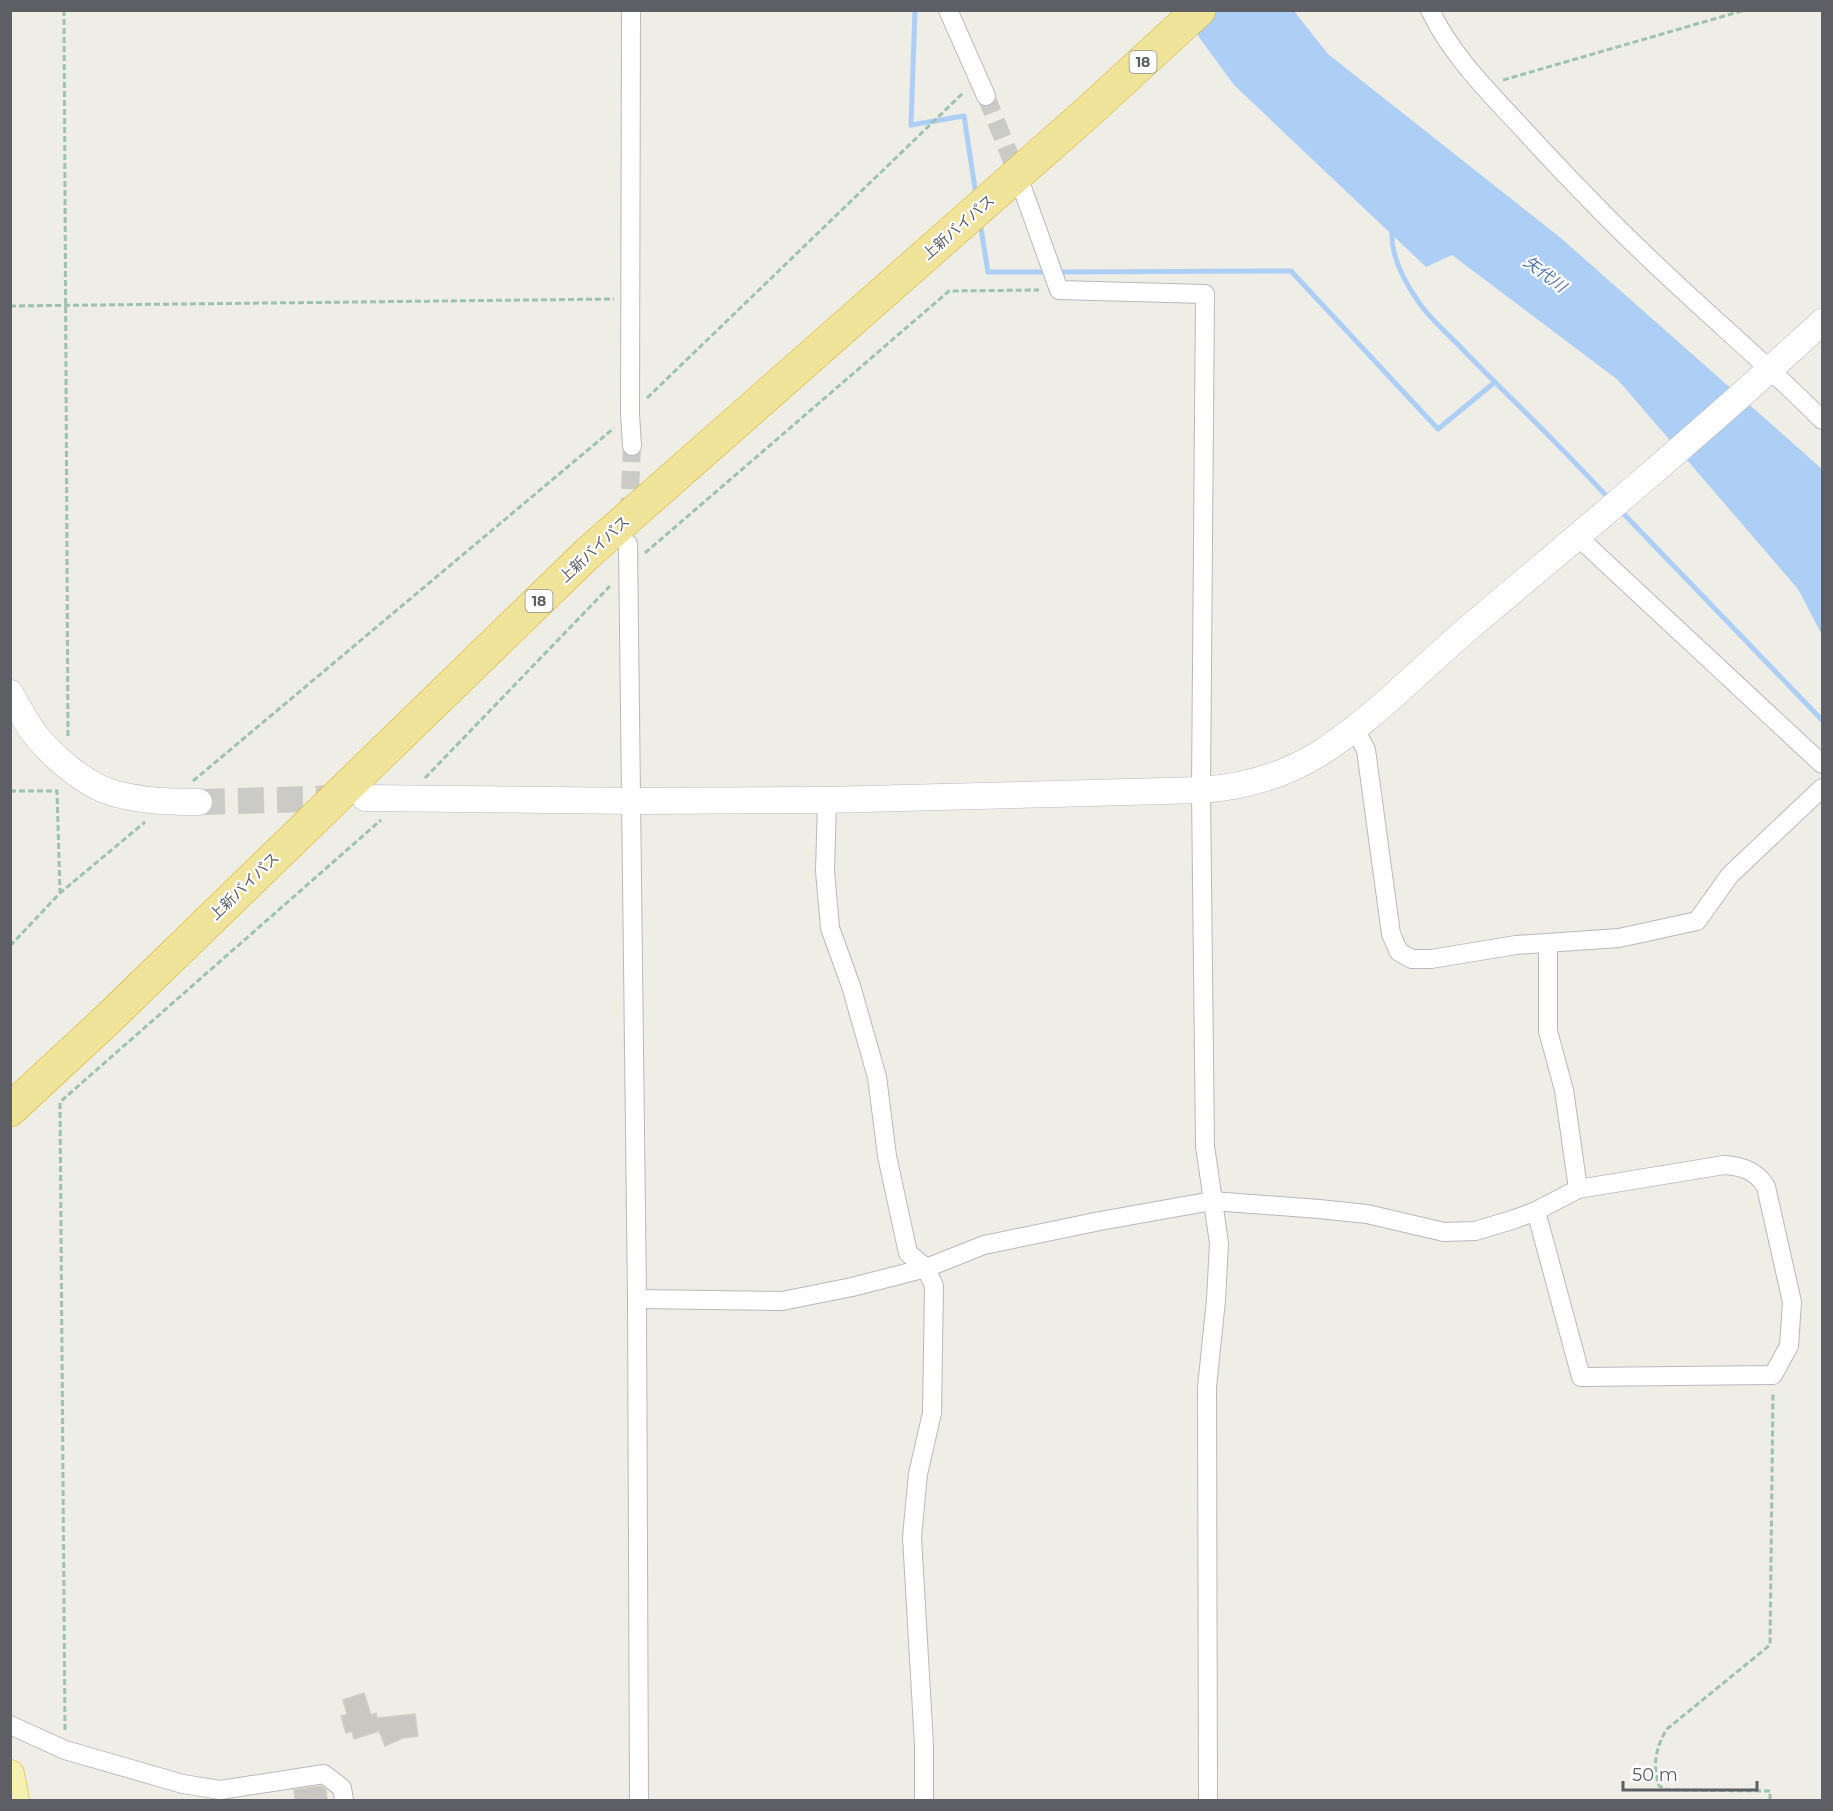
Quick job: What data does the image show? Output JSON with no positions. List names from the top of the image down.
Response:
{
  "streets": {
    "highway": ["18", "上新バイパス"]
  },
  "water": ["矢代川"],
  "scale_bar": "50 m"
}
